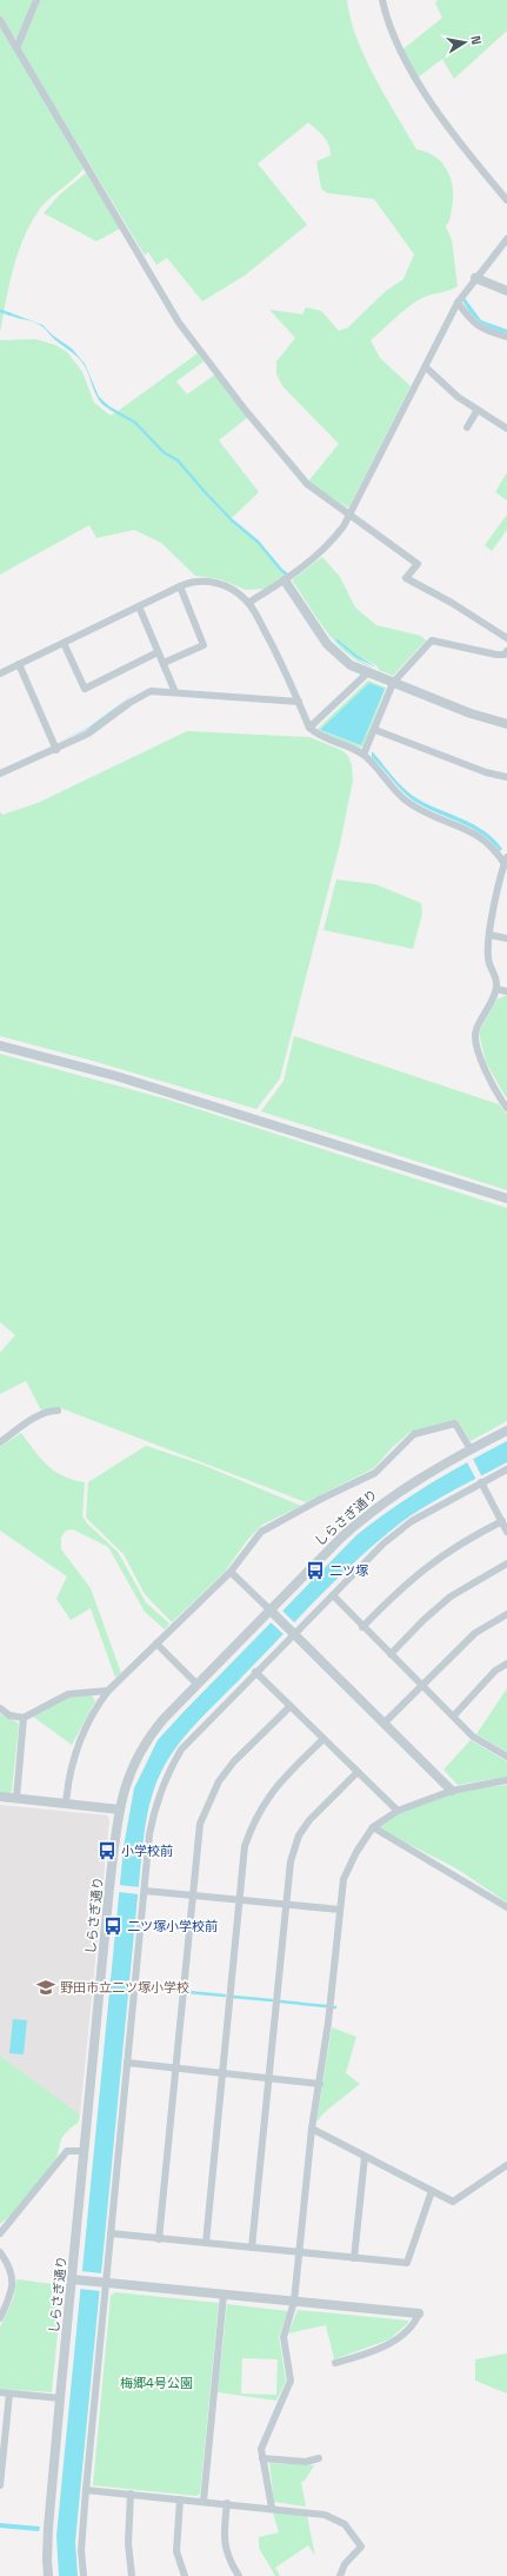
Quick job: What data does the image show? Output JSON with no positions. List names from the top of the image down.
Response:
{
  "streets": {
    "street": ["しらさぎ通り"]
  },
  "parks": ["梅郷4号公園"],
  "places": {
    "bus stop": ["二ツ塚", "小学校前", "二ツ塚小学校前"],
    "school or university": ["野田市立二ツ塚小学校"]
  },
  "north": "right"
}
